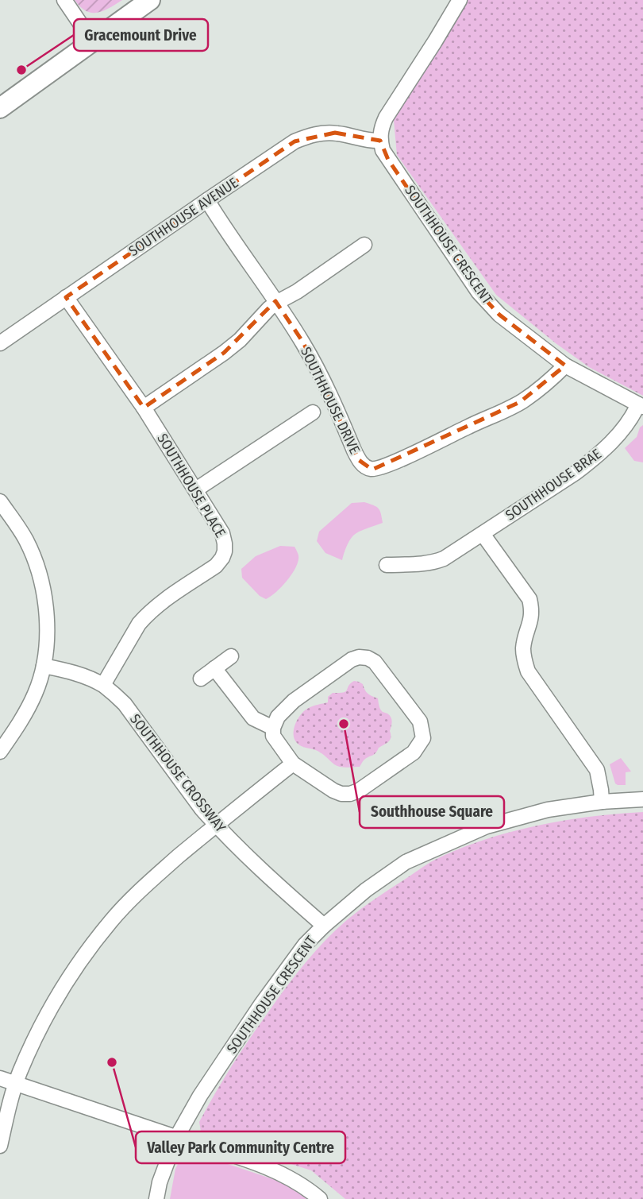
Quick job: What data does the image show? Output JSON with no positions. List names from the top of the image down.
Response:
{
  "streets": {
    "street": [
      "SOUTHHOUSE AVENUE",
      "SOUTHHOUSE CRESCENT",
      "SOUTHHOUSE DRIVE",
      "SOUTHHOUSE BRAE",
      "SOUTHHOUSE PLACE",
      "SOUTHHOUSE CROSSWAY"
    ]
  },
  "crossings": [
    ["SOUTHHOUSE AVENUE", "SOUTHHOUSE CRESCENT"],
    ["SOUTHHOUSE AVENUE", "SOUTHHOUSE DRIVE"],
    ["SOUTHHOUSE AVENUE", "SOUTHHOUSE PLACE"],
    ["SOUTHHOUSE CRESCENT", "SOUTHHOUSE DRIVE"],
    ["SOUTHHOUSE CRESCENT", "SOUTHHOUSE BRAE"],
    ["SOUTHHOUSE CRESCENT", "SOUTHHOUSE CROSSWAY"],
    ["SOUTHHOUSE PLACE", "SOUTHHOUSE CROSSWAY"]
  ],
  "places": ["Gracemount Drive", "Southhouse Square", "Valley Park Community Centre"]
}
